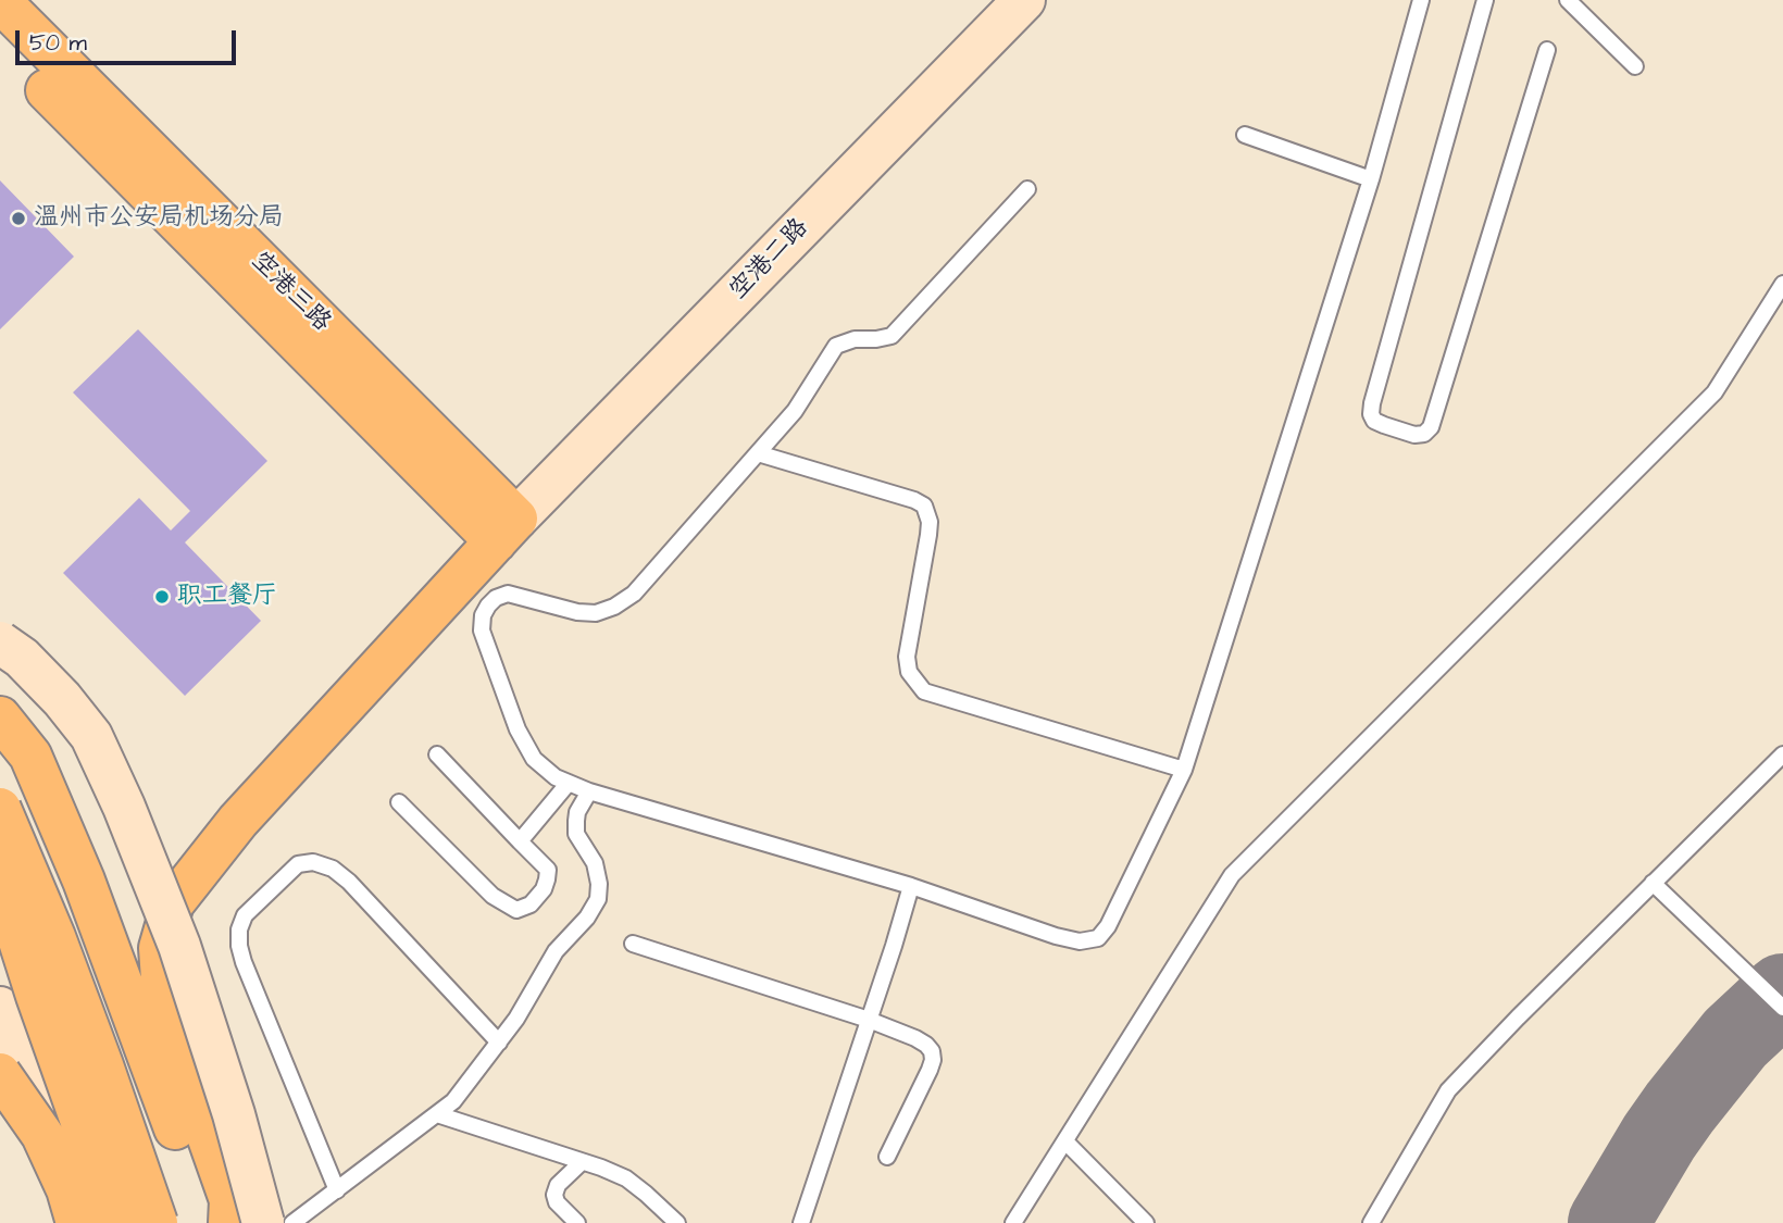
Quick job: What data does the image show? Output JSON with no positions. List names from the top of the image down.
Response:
{
  "streets": {
    "main road": ["空港二路", "空港三路"]
  },
  "crossings": [
    ["空港二路", "空港三路"]
  ],
  "places": ["温州市公安局机场分局", "职工餐厅"],
  "scale_bar": "50 m"
}
